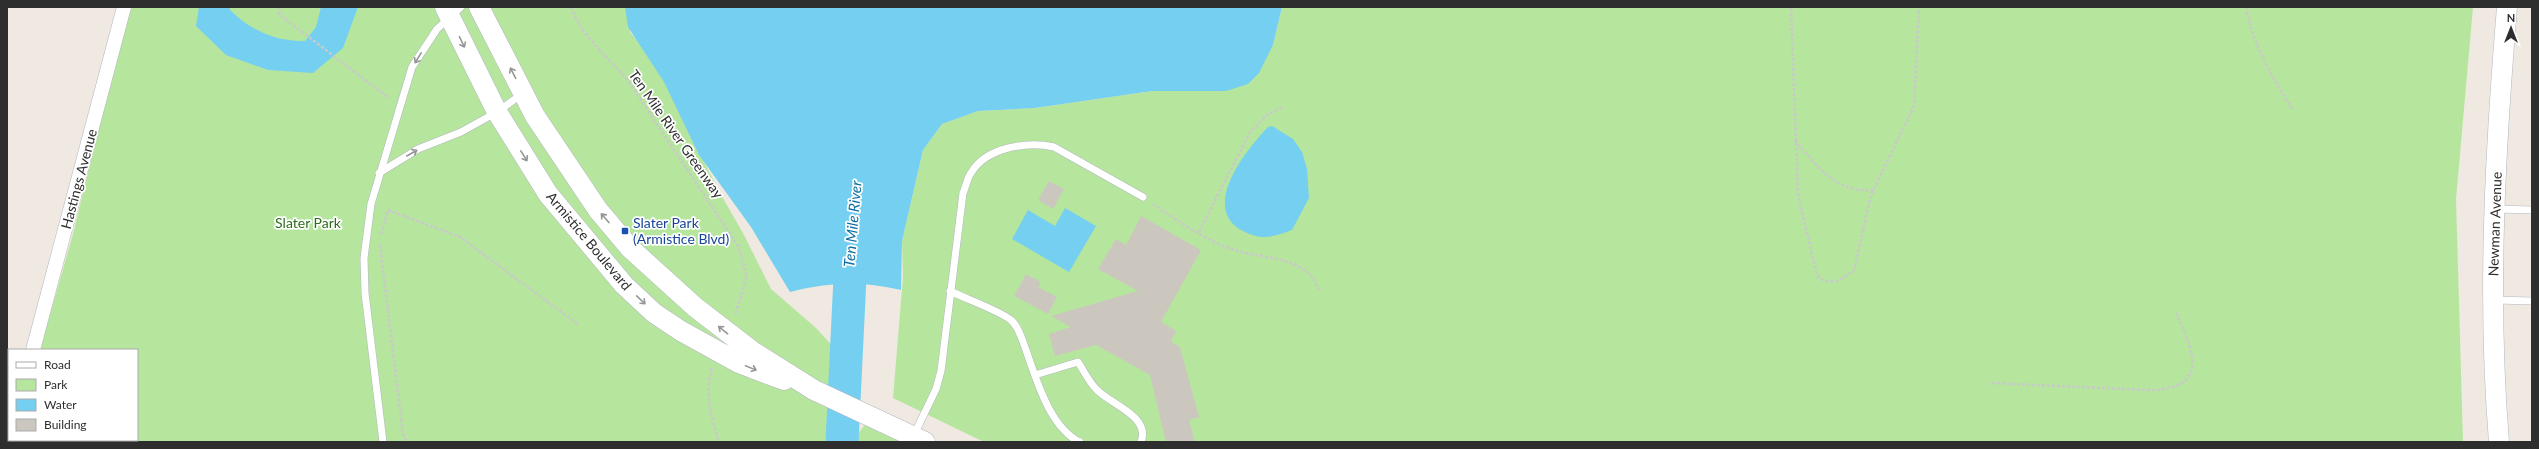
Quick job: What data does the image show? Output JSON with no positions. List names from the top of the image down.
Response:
{
  "streets": {
    "main road": ["Newman Avenue", "Armistice Boulevard"],
    "street": ["Hastings Avenue"],
    "path": ["Ten Mile River Greenway"]
  },
  "crossings": [
    ["Ten Mile River Greenway", "Armistice Boulevard"]
  ],
  "water": ["Ten Mile River"],
  "parks": ["Slater Park"],
  "places": {
    "transit": ["Slater Park (Armistice Blvd)"]
  },
  "legend": [
    "Road",
    "Park",
    "Water",
    "Building"
  ],
  "north": "top"
}
